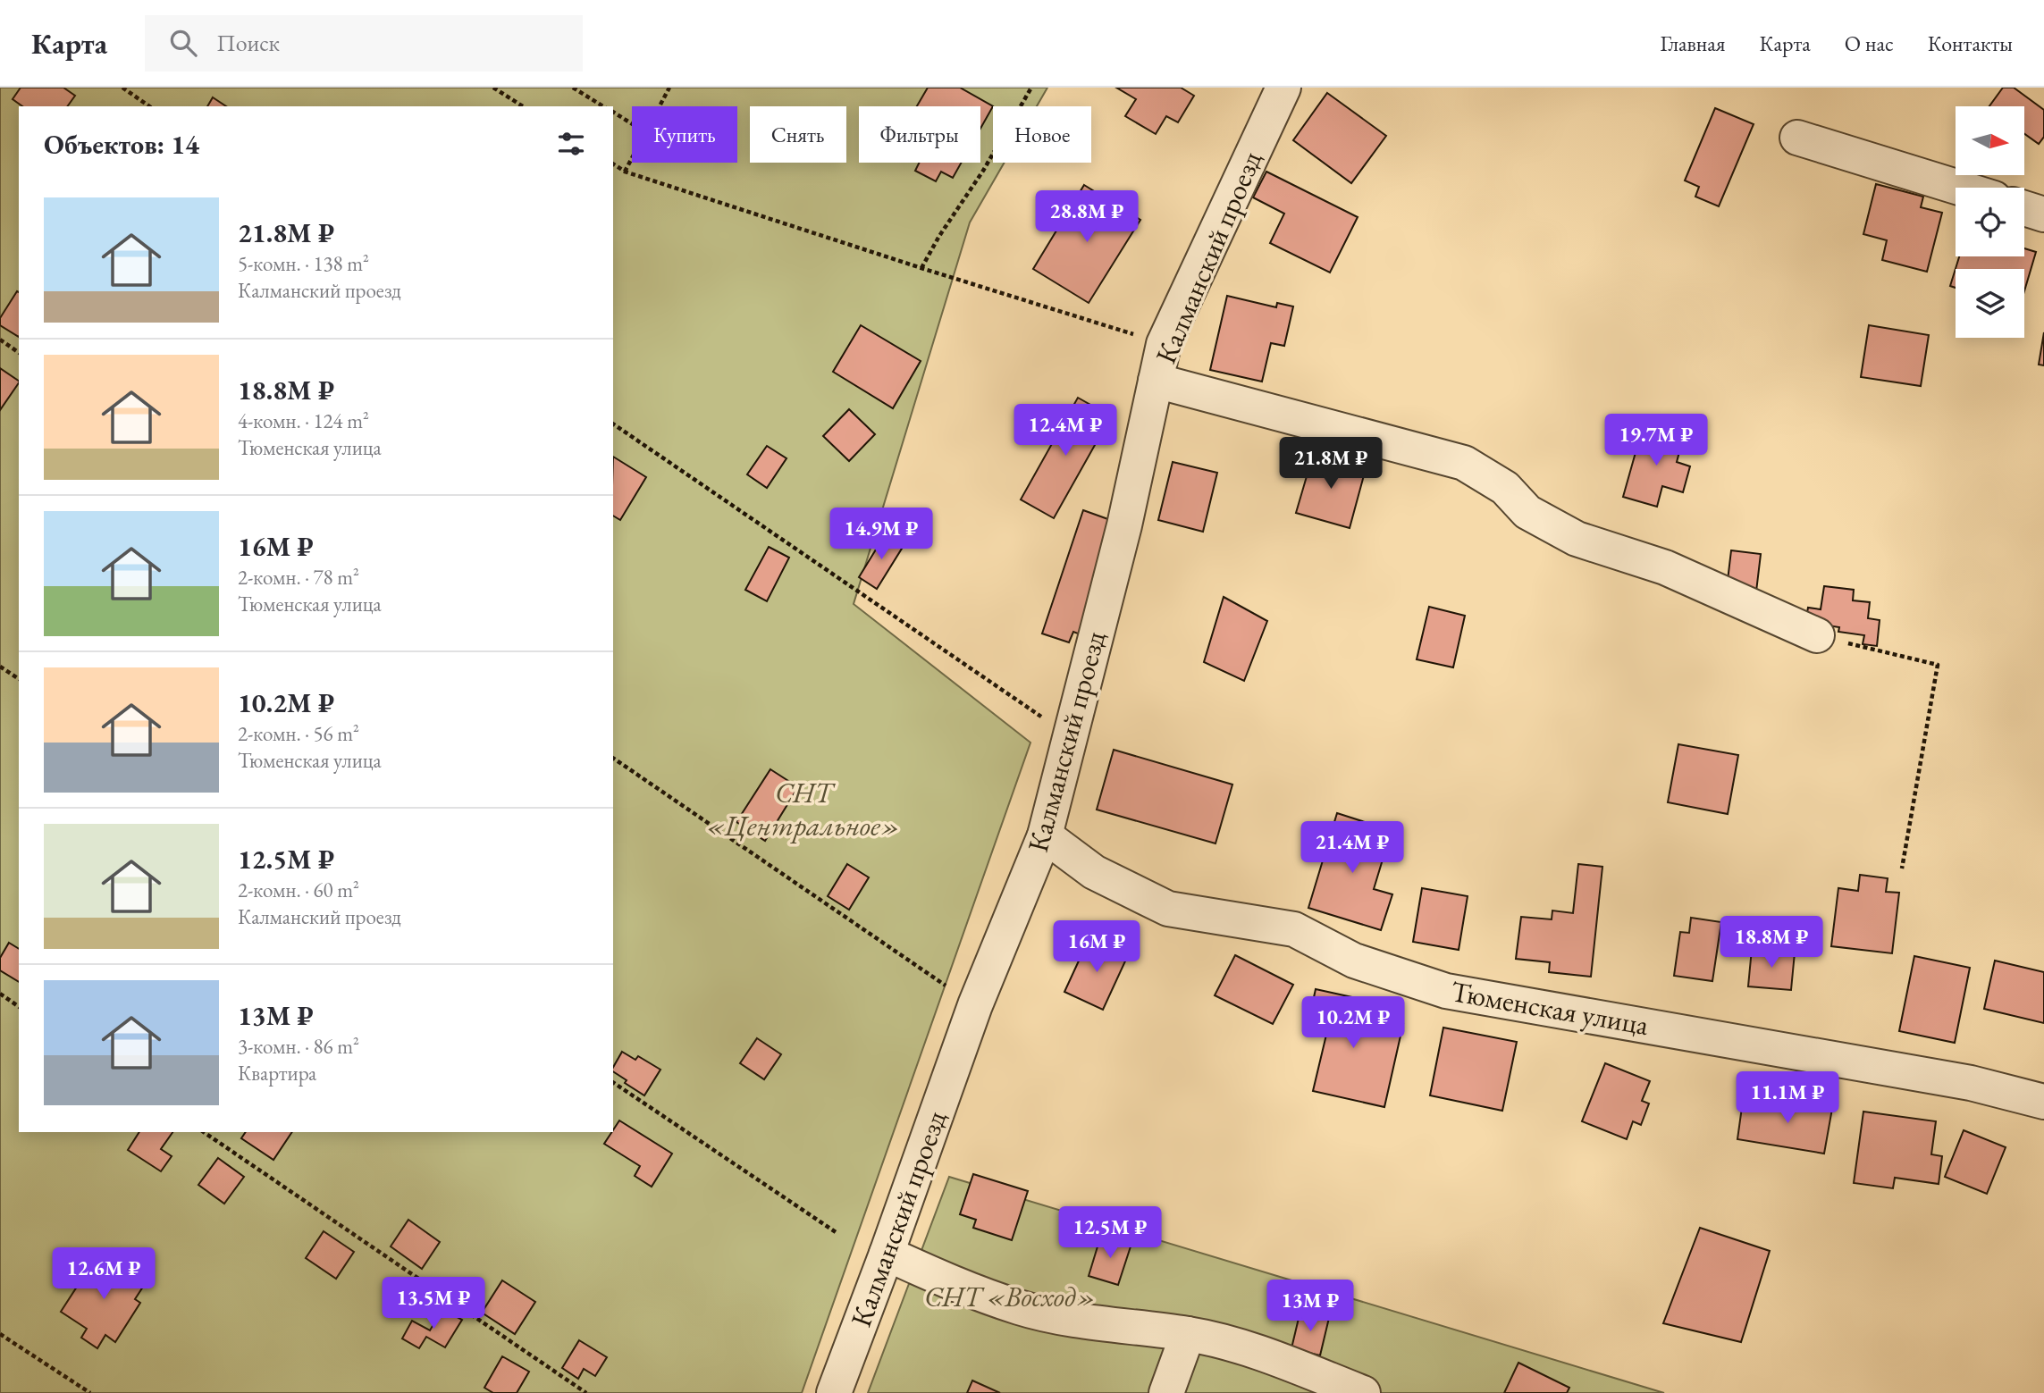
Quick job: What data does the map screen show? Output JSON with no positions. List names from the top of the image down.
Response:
{
  "streets": {
    "street": ["Калманский проезд", "Тюменская улица"]
  },
  "crossings": [
    ["Калманский проезд", "Тюменская улица"]
  ],
  "parks": ["СНТ «Центральное»", "СНТ «Восход»"],
  "north": "right",
  "page": {
    "header": "Карта",
    "search": "Поиск",
    "nav": [
      "Главная",
      "Карта",
      "О нас",
      "Контакты"
    ],
    "chip": [
      "Купить",
      "Снять",
      "Фильтры",
      "Новое"
    ],
    "heading": "Объектов: 14",
    "list": [
      {
        "name": "21.8M ₽",
        "note": "5-комн. · 138 m² · Калманский проезд"
      },
      {
        "name": "18.8M ₽",
        "note": "4-комн. · 124 m² · Тюменская улица"
      },
      {
        "name": "16M ₽",
        "note": "2-комн. · 78 m² · Тюменская улица"
      },
      {
        "name": "10.2M ₽",
        "note": "2-комн. · 56 m² · Тюменская улица"
      },
      {
        "name": "12.5M ₽",
        "note": "2-комн. · 60 m² · Калманский проезд"
      },
      {
        "name": "13M ₽",
        "note": "3-комн. · 86 m² · Квартира"
      }
    ],
    "price": [
      "28.8M ₽",
      "12.4M ₽",
      "19.7M ₽",
      "21.8M ₽",
      "14.9M ₽",
      "21.4M ₽",
      "18.8M ₽",
      "16M ₽",
      "10.2M ₽",
      "11.1M ₽",
      "12.5M ₽",
      "12.6M ₽",
      "13.5M ₽",
      "13M ₽"
    ]
  }
}
